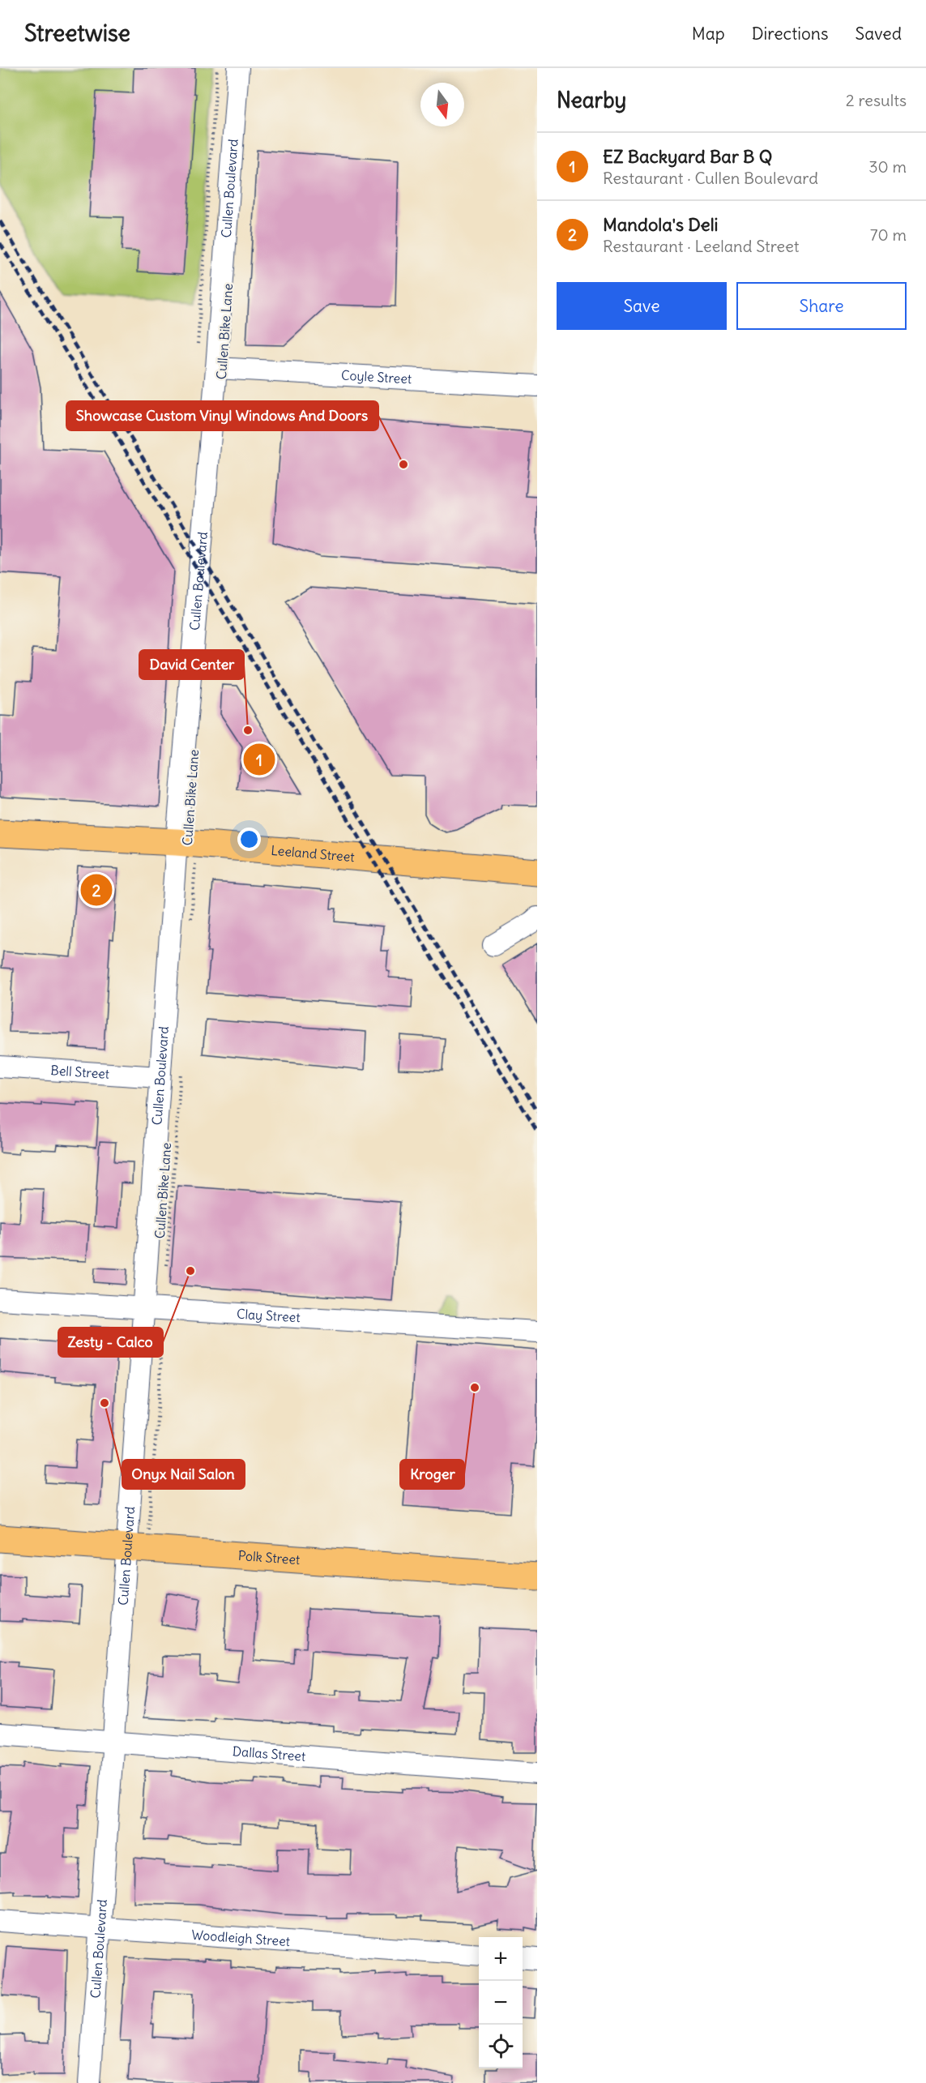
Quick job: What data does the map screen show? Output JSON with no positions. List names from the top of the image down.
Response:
{
  "streets": {
    "main road": ["Leeland Street", "Polk Street"],
    "street": [
      "Cullen Boulevard",
      "Coyle Street",
      "Bell Street",
      "Clay Street",
      "Dallas Street",
      "Woodleigh Street"
    ],
    "path": ["Cullen Bike Lane"]
  },
  "crossings": [
    ["Cullen Boulevard", "Cullen Bike Lane"],
    ["Cullen Boulevard", "Coyle Street"],
    ["Cullen Boulevard", "Leeland Street"],
    ["Cullen Boulevard", "Bell Street"],
    ["Cullen Boulevard", "Clay Street"],
    ["Cullen Boulevard", "Polk Street"],
    ["Cullen Boulevard", "Dallas Street"],
    ["Cullen Boulevard", "Woodleigh Street"],
    ["Cullen Bike Lane", "Leeland Street"]
  ],
  "places": [
    "Showcase Custom Vinyl Windows And Doors",
    "David Center",
    "Zesty - Calco",
    "Kroger",
    "Onyx Nail Salon"
  ],
  "north": "bottom",
  "page": {
    "header": "Streetwise",
    "nav": ["Map", "Directions", "Saved"],
    "heading": ["Nearby", "2 results"],
    "list": [
      {
        "mark": "1",
        "name": "EZ Backyard Bar B Q",
        "note": "Restaurant · Cullen Boulevard",
        "value": "30 m"
      },
      {
        "mark": "2",
        "name": "Mandola's Deli",
        "note": "Restaurant · Leeland Street",
        "value": "70 m"
      }
    ],
    "buttons": ["Save", "Share"],
    "pins": ["1", "2"],
    "map_buttons": ["+", "−"]
  }
}
